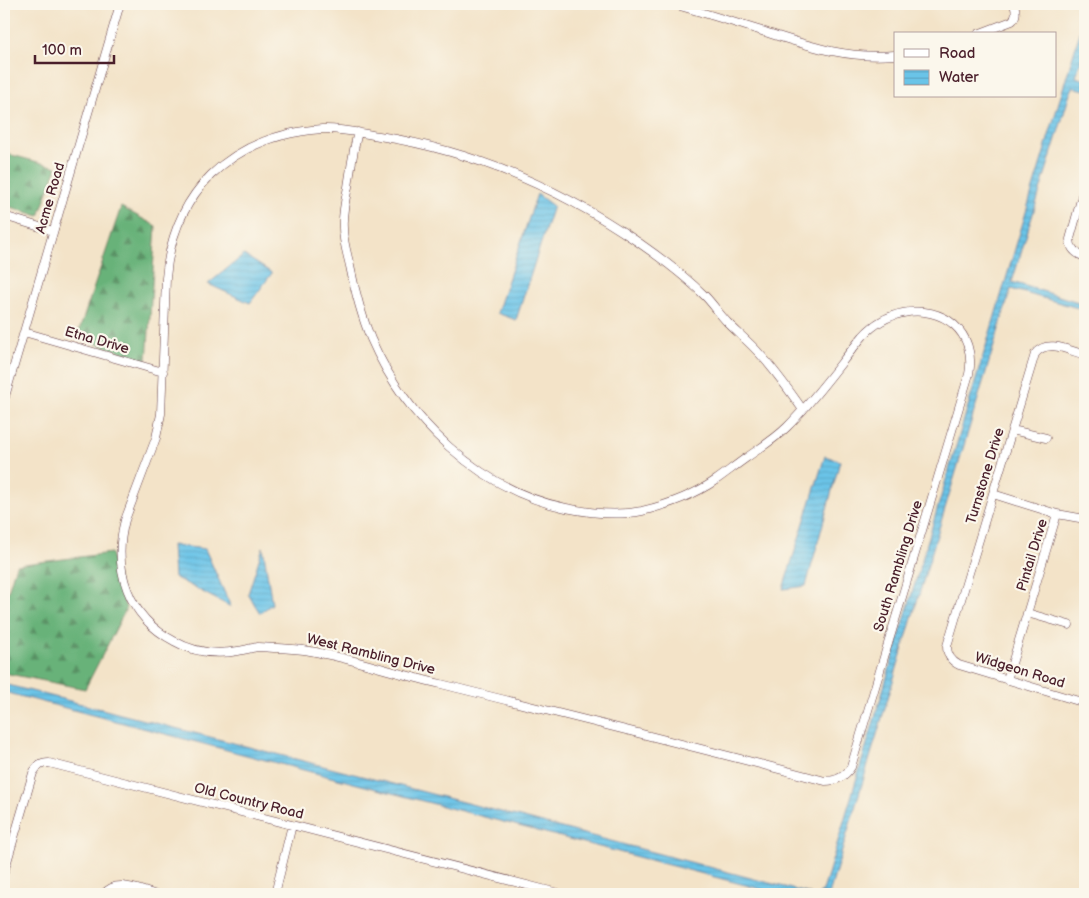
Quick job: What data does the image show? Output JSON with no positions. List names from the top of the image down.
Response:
{
  "streets": {
    "street": [
      "Acme Road",
      "Etna Drive",
      "Turnstone Drive",
      "Pintail Drive",
      "South Rambling Drive",
      "West Rambling Drive",
      "Widgeon Road",
      "Old Country Road"
    ]
  },
  "crossings": [
    ["Acme Road", "Etna Drive"],
    ["Etna Drive", "West Rambling Drive"],
    ["Turnstone Drive", "Widgeon Road"],
    ["Pintail Drive", "Widgeon Road"],
    ["South Rambling Drive", "West Rambling Drive"]
  ],
  "legend": ["Road", "Water"],
  "scale_bar": "100 m"
}
